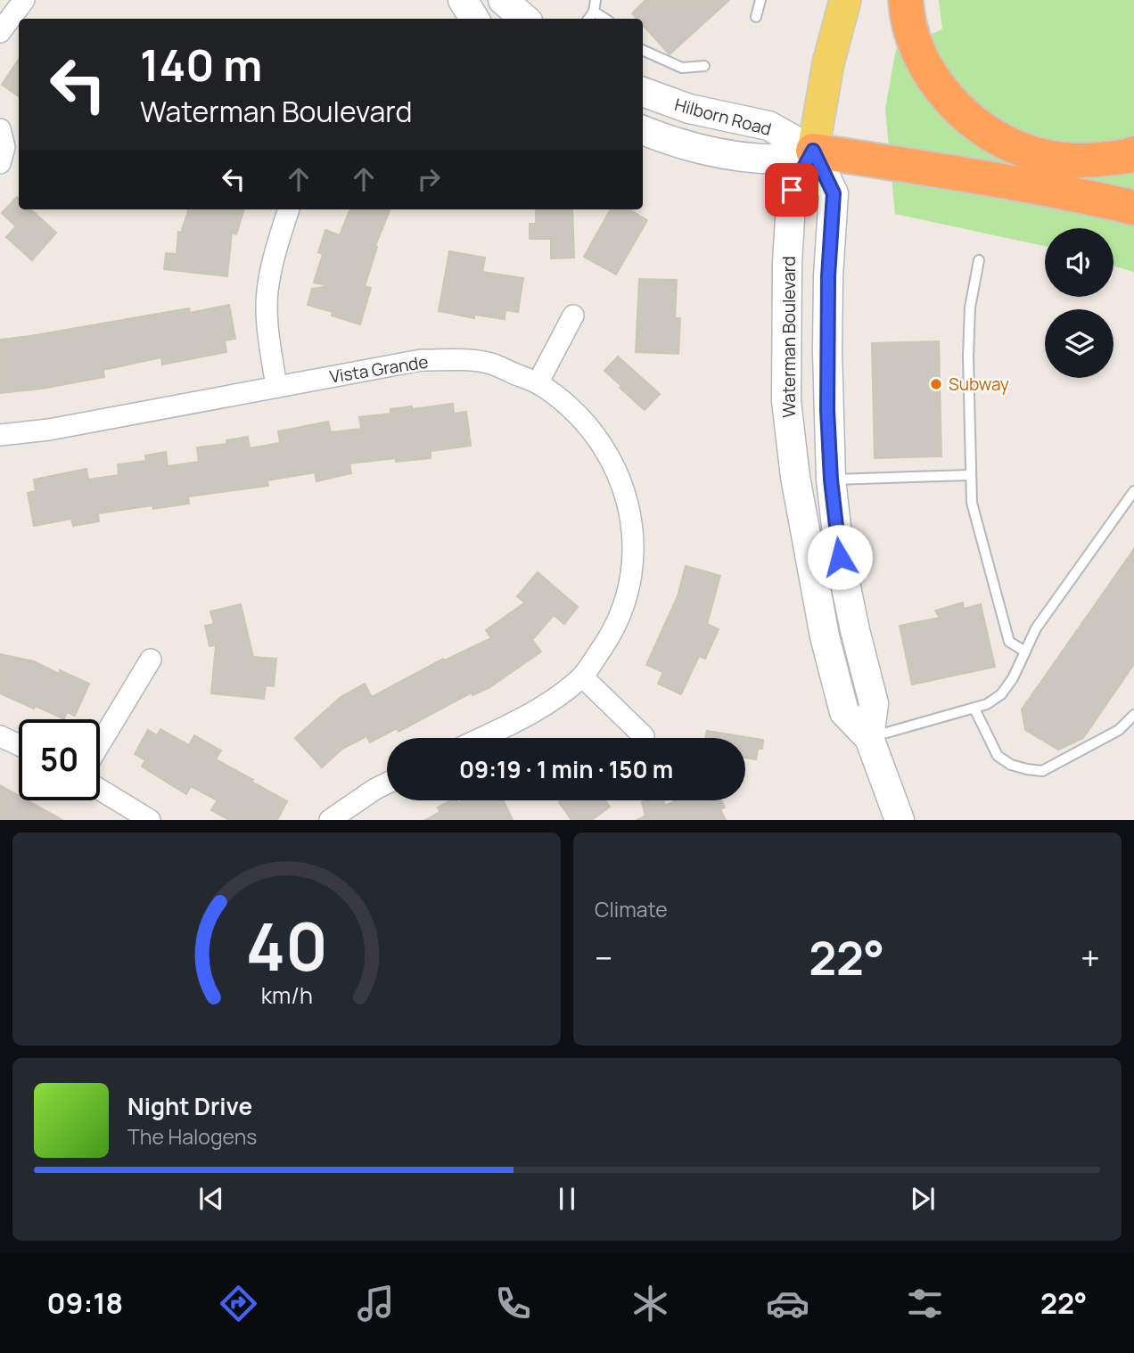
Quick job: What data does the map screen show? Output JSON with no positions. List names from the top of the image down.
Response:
{
  "streets": {
    "main road": ["Hilborn Road", "Waterman Boulevard"],
    "street": ["Vista Grande"]
  },
  "crossings": [
    ["Hilborn Road", "Waterman Boulevard"]
  ],
  "places": ["Subway"],
  "page": {
    "turn": ["140 m", "Waterman Boulevard"],
    "limit": "50",
    "trip": "09:19 · 1 min · 150 m",
    "tile": "Climate",
    "heat": ["−", "22°", "+"],
    "song": ["Night Drive", "The Halogens"],
    "tabs": ["09:18", "22°"],
    "gauge": ["40", "km/h"]
  }
}
